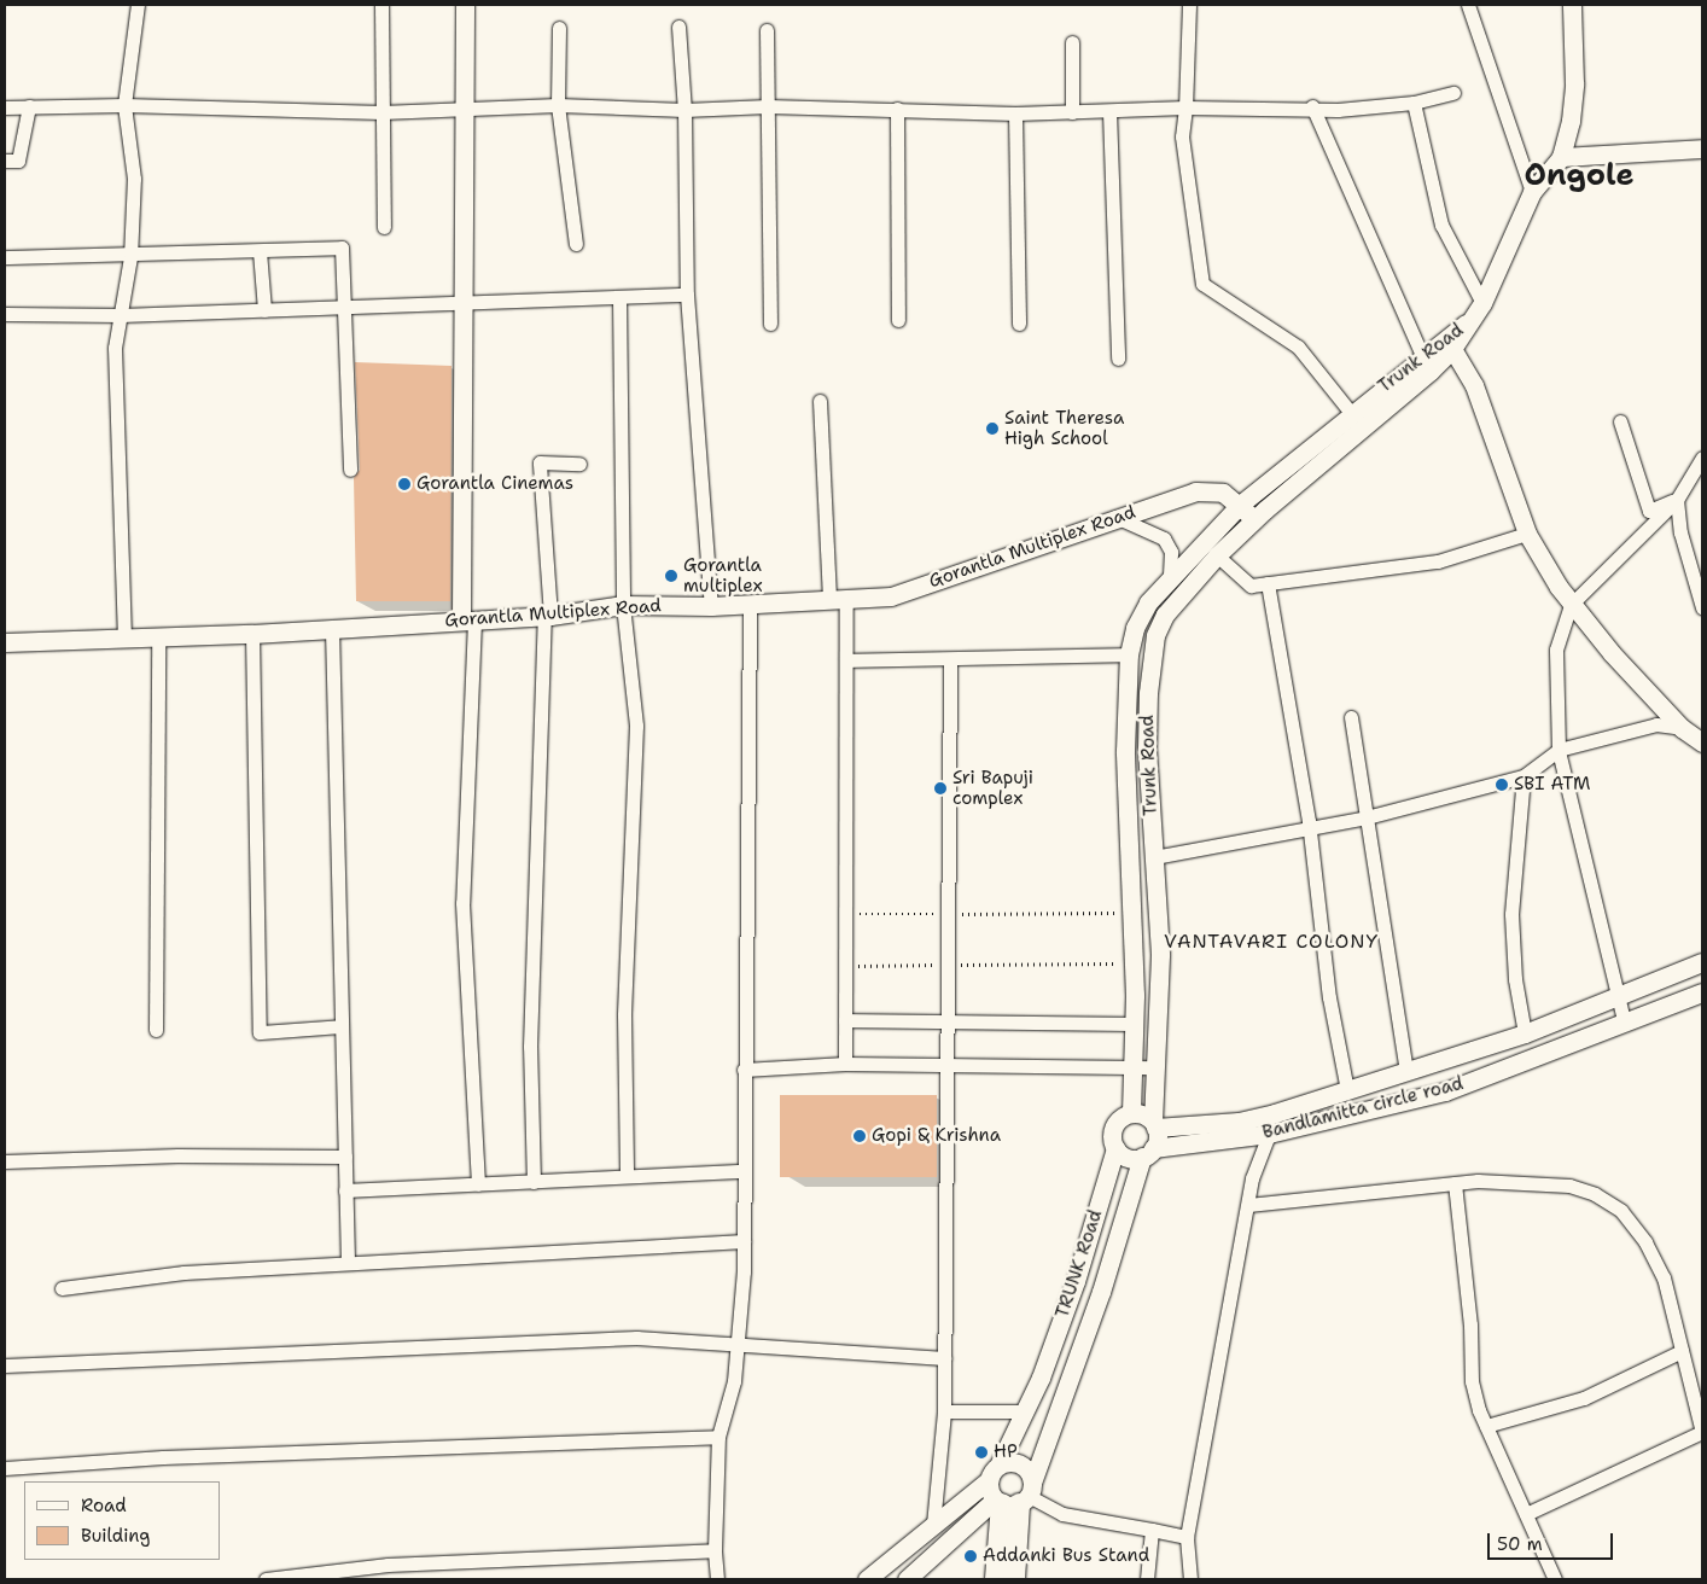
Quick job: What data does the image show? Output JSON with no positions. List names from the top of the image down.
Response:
{
  "streets": {
    "main road": [
      "Trunk Road",
      "Gorantla Multiplex Road",
      "Bandlamitta circle road",
      "TRUNK Road"
    ]
  },
  "crossings": [
    ["Trunk Road", "Gorantla Multiplex Road"],
    ["Trunk Road", "Bandlamitta circle road"],
    ["Trunk Road", "TRUNK Road"],
    ["Bandlamitta circle road", "TRUNK Road"]
  ],
  "districts": ["Ongole", "VANTAVARI COLONY"],
  "places": [
    "Saint Theresa High School",
    "Gorantla Cinemas",
    "Gorantla multiplex",
    "SBI ATM",
    "Sri Bapuji complex",
    "Gopi & Krishna",
    "HP",
    "Addanki Bus Stand"
  ],
  "legend": ["Road", "Building"],
  "scale_bar": "50 m"
}
